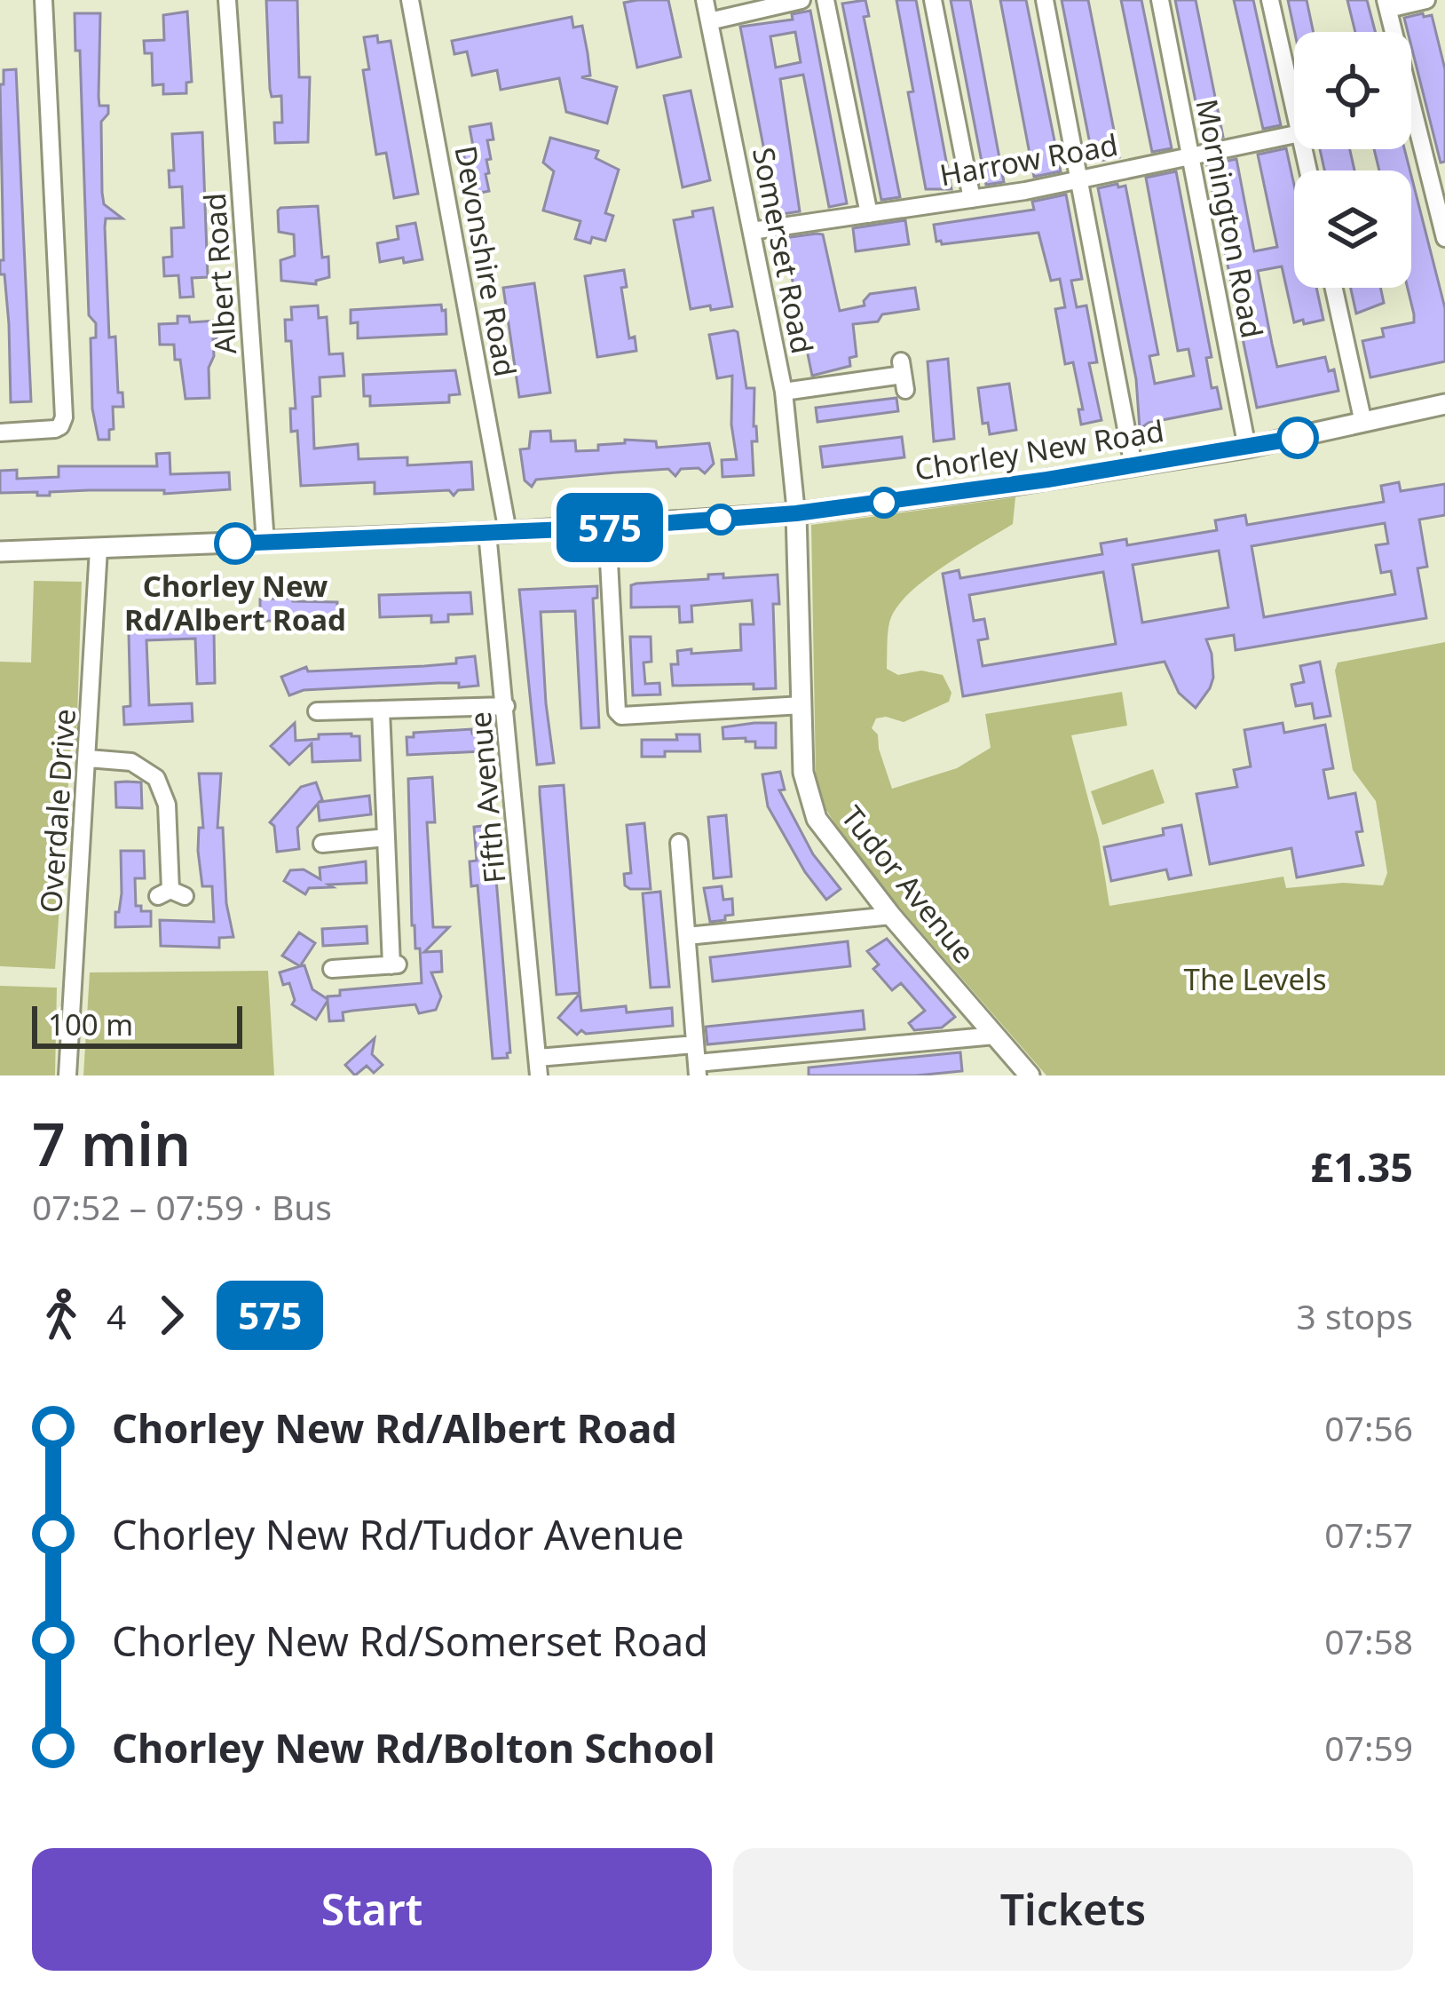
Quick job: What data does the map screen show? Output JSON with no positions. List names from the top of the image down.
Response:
{
  "streets": {
    "main road": ["Chorley New Road", "Tudor Avenue"],
    "street": [
      "Harrow Road",
      "Mornington Road",
      "Somerset Road",
      "Devonshire Road",
      "Albert Road",
      "Fifth Avenue",
      "Overdale Drive"
    ]
  },
  "crossings": [
    ["Harrow Road", "Mornington Road"],
    ["Harrow Road", "Somerset Road"],
    ["Mornington Road", "Chorley New Road"],
    ["Somerset Road", "Chorley New Road"],
    ["Somerset Road", "Tudor Avenue"],
    ["Devonshire Road", "Chorley New Road"],
    ["Albert Road", "Chorley New Road"],
    ["Chorley New Road", "Fifth Avenue"],
    ["Chorley New Road", "Overdale Drive"],
    ["Chorley New Road", "Tudor Avenue"]
  ],
  "parks": ["The Levels"],
  "places": ["Chorley New Rd/Albert Road"],
  "lines": ["bus line 575"],
  "scale_bar": "100 m",
  "page": {
    "on_map": "575",
    "scale": "100 m",
    "heading": ["7 min", "07:52 – 07:59 · Bus", "£1.35"],
    "legs": ["4", "575", "3 stops"],
    "list": [
      {
        "name": "Chorley New Rd/Albert Road",
        "value": "07:56"
      },
      {
        "name": "Chorley New Rd/Tudor Avenue",
        "value": "07:57"
      },
      {
        "name": "Chorley New Rd/Somerset Road",
        "value": "07:58"
      },
      {
        "name": "Chorley New Rd/Bolton School",
        "value": "07:59"
      }
    ],
    "buttons": ["Start", "Tickets"]
  }
}
